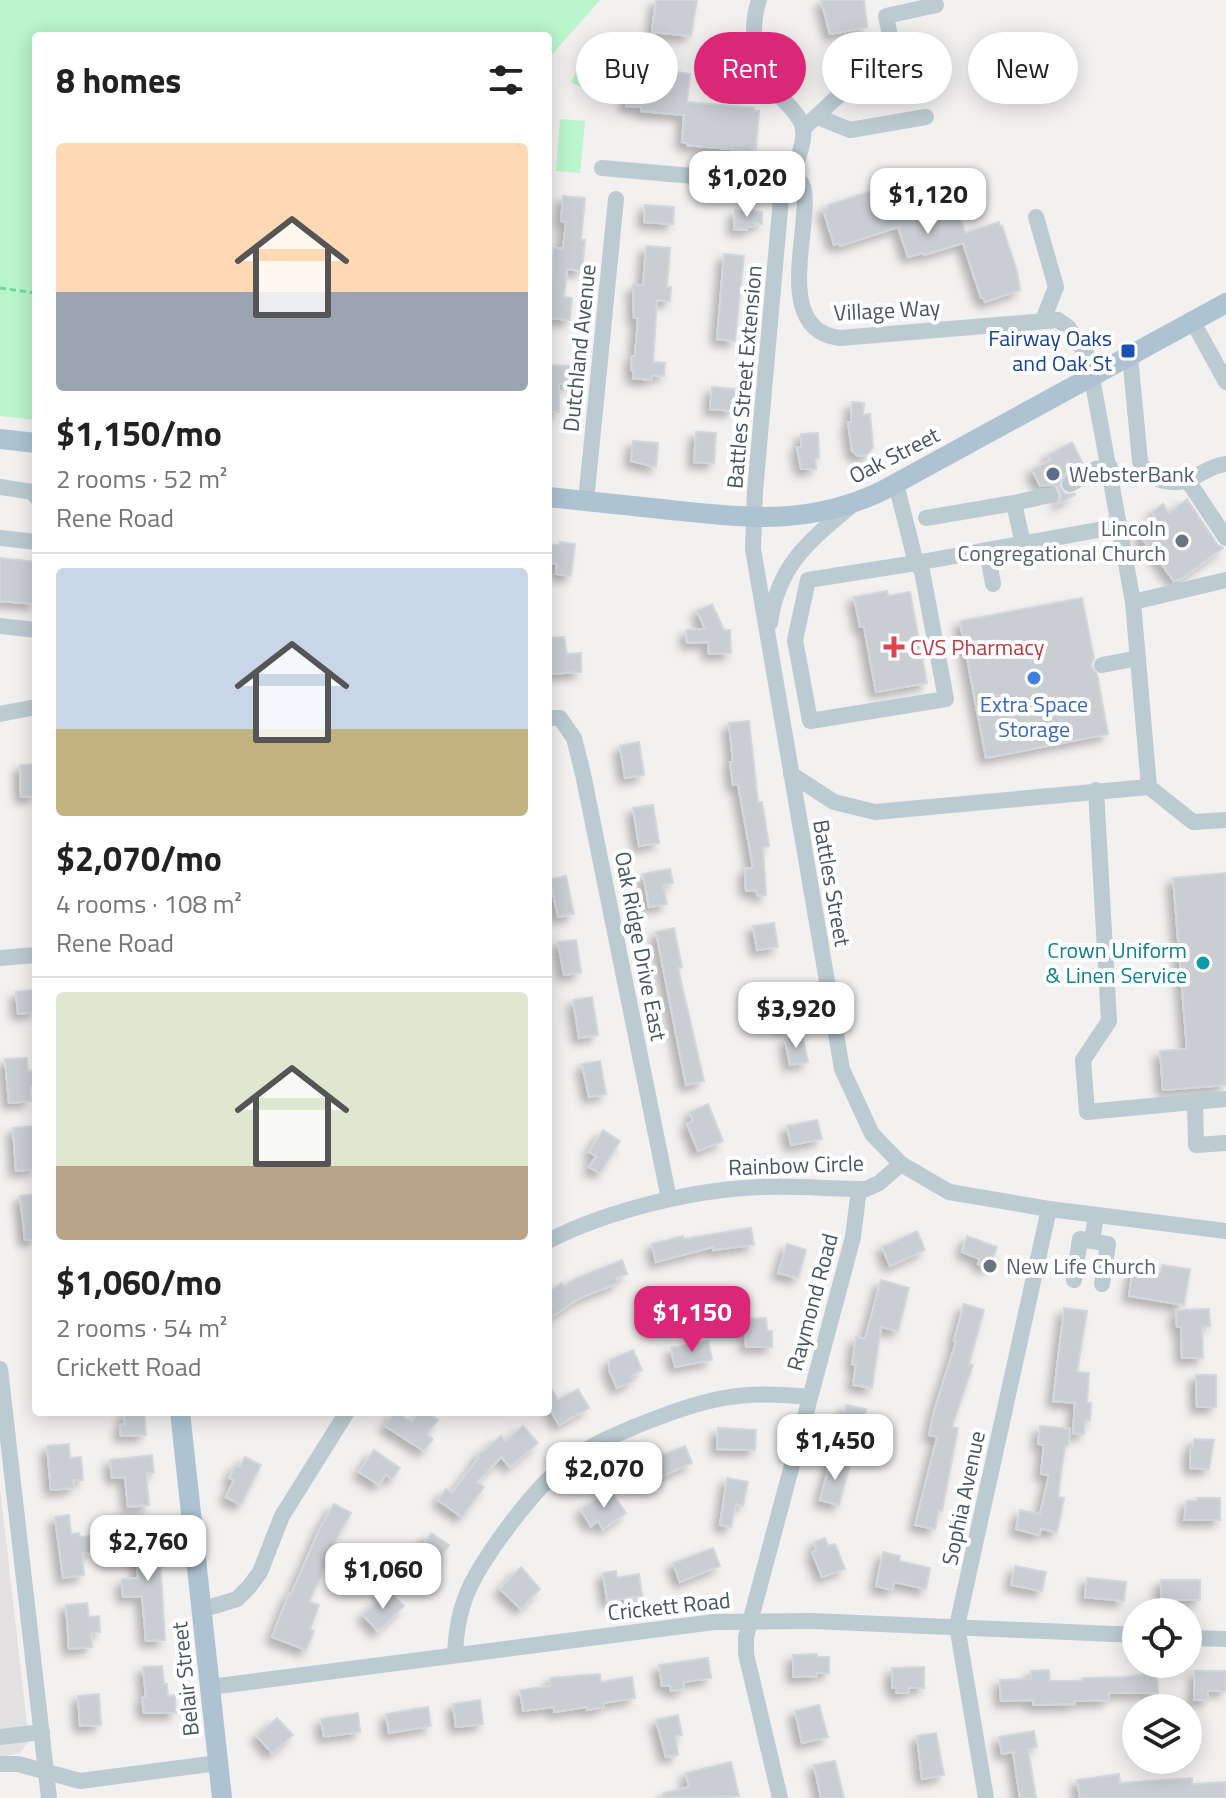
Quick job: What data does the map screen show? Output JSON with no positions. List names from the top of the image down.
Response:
{
  "streets": {
    "main road": ["Oak Street", "Belair Street"],
    "street": [
      "Village Way",
      "Dutchland Avenue",
      "Battles Street Extension",
      "Battles Street",
      "Oak Ridge Drive East",
      "Rainbow Circle",
      "Raymond Road",
      "Sophia Avenue",
      "Crickett Road"
    ]
  },
  "crossings": [
    ["Village Way", "Battles Street Extension"],
    ["Dutchland Avenue", "Oak Street"],
    ["Battles Street Extension", "Oak Street"],
    ["Battles Street Extension", "Battles Street"],
    ["Oak Street", "Battles Street"],
    ["Battles Street", "Rainbow Circle"],
    ["Battles Street", "Sophia Avenue"],
    ["Oak Ridge Drive East", "Rainbow Circle"],
    ["Rainbow Circle", "Raymond Road"],
    ["Raymond Road", "Crickett Road"],
    ["Sophia Avenue", "Crickett Road"],
    ["Crickett Road", "Belair Street"]
  ],
  "places": {
    "transit": ["Fairway Oaks and Oak St"],
    "other": [
      "WebsterBank",
      "Lincoln Congregational Church",
      "Extra Space Storage",
      "Crown Uniform & Linen Service",
      "New Life Church"
    ],
    "health": ["CVS Pharmacy"]
  },
  "page": {
    "chip": [
      "Buy",
      "Rent",
      "Filters",
      "New"
    ],
    "heading": "8 homes",
    "list": [
      {
        "name": "$1,150/mo",
        "note": "2 rooms · 52 m² · Rene Road"
      },
      {
        "name": "$2,070/mo",
        "note": "4 rooms · 108 m² · Rene Road"
      },
      {
        "name": "$1,060/mo",
        "note": "2 rooms · 54 m² · Crickett Road"
      }
    ],
    "price": [
      "$1,020",
      "$1,120",
      "$3,920",
      "$1,150",
      "$1,450",
      "$2,070",
      "$2,760",
      "$1,060"
    ]
  }
}
